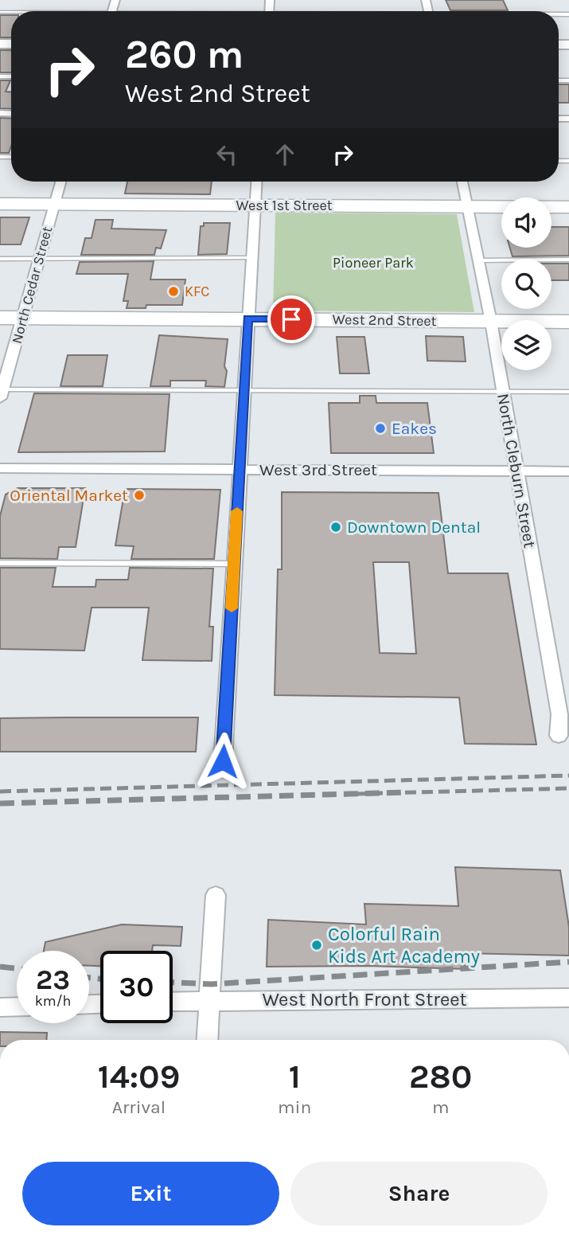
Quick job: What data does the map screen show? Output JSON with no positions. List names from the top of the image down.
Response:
{
  "streets": {
    "highway": ["West 1st Street", "West 2nd Street"],
    "street": [
      "North Cedar Street",
      "West 3rd Street",
      "North Cleburn Street",
      "West North Front Street"
    ]
  },
  "crossings": [
    ["West 1st Street", "North Cedar Street"],
    ["West 1st Street", "North Cleburn Street"],
    ["North Cedar Street", "West 2nd Street"],
    ["West 2nd Street", "North Cleburn Street"],
    ["West 3rd Street", "North Cleburn Street"]
  ],
  "parks": ["Pioneer Park"],
  "places": [
    "KFC",
    "Eakes",
    "Oriental Market",
    "Downtown Dental",
    "Colorful Rain Kids Art Academy"
  ],
  "page": {
    "turn": ["260 m", "West 2nd Street"],
    "speed": "23 km/h",
    "limit": "30",
    "eta": [
      "14:09",
      "Arrival",
      "1",
      "min",
      "280",
      "m"
    ],
    "buttons": ["Exit", "Share"]
  }
}
